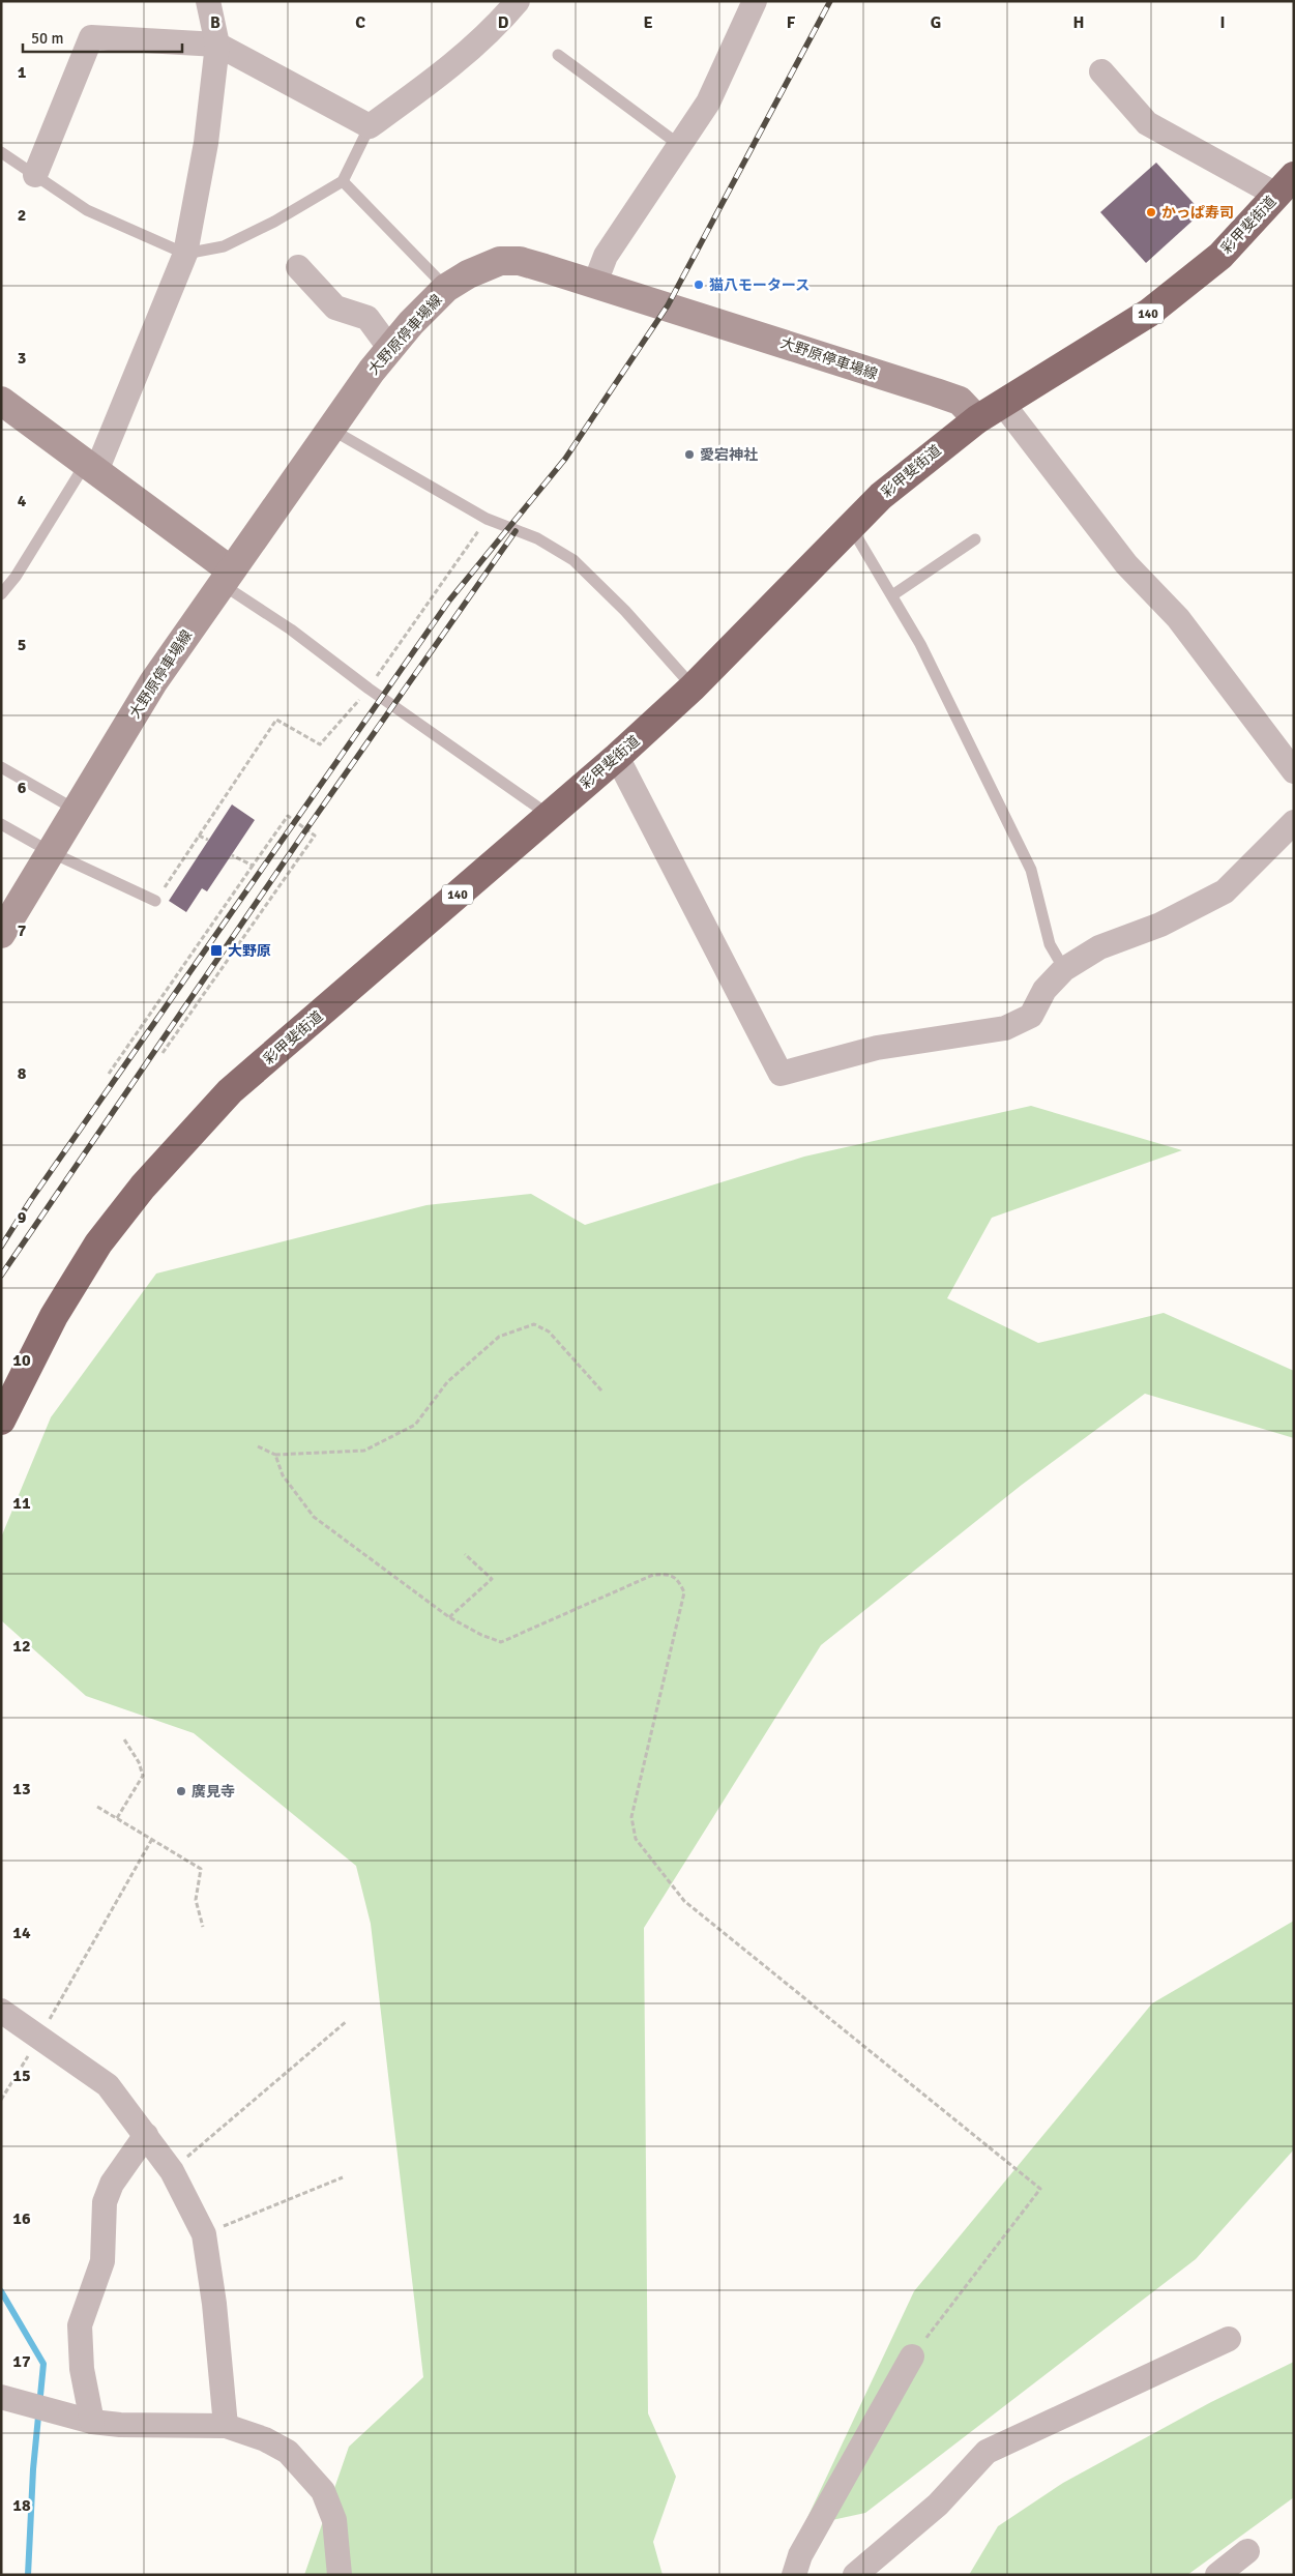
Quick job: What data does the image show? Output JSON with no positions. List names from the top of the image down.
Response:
{
  "streets": {
    "highway": ["彩甲斐街道", "140"],
    "main road": ["大野原停車場線"]
  },
  "crossings": [
    ["彩甲斐街道", "大野原停車場線"]
  ],
  "places": {
    "other": [
      "かっぱ寿司",
      "猫八モータース",
      "愛宕神社",
      "廣見寺"
    ],
    "transit": ["大野原"]
  },
  "scale_bar": "50 m",
  "grid": {
    "columns": [
      "B",
      "C",
      "D",
      "E",
      "F",
      "G",
      "H",
      "I"
    ],
    "rows": [
      "1",
      "2",
      "3",
      "4",
      "5",
      "6",
      "7",
      "8",
      "9",
      "10",
      "11",
      "12",
      "13",
      "14",
      "15",
      "16",
      "17",
      "18"
    ]
  }
}
